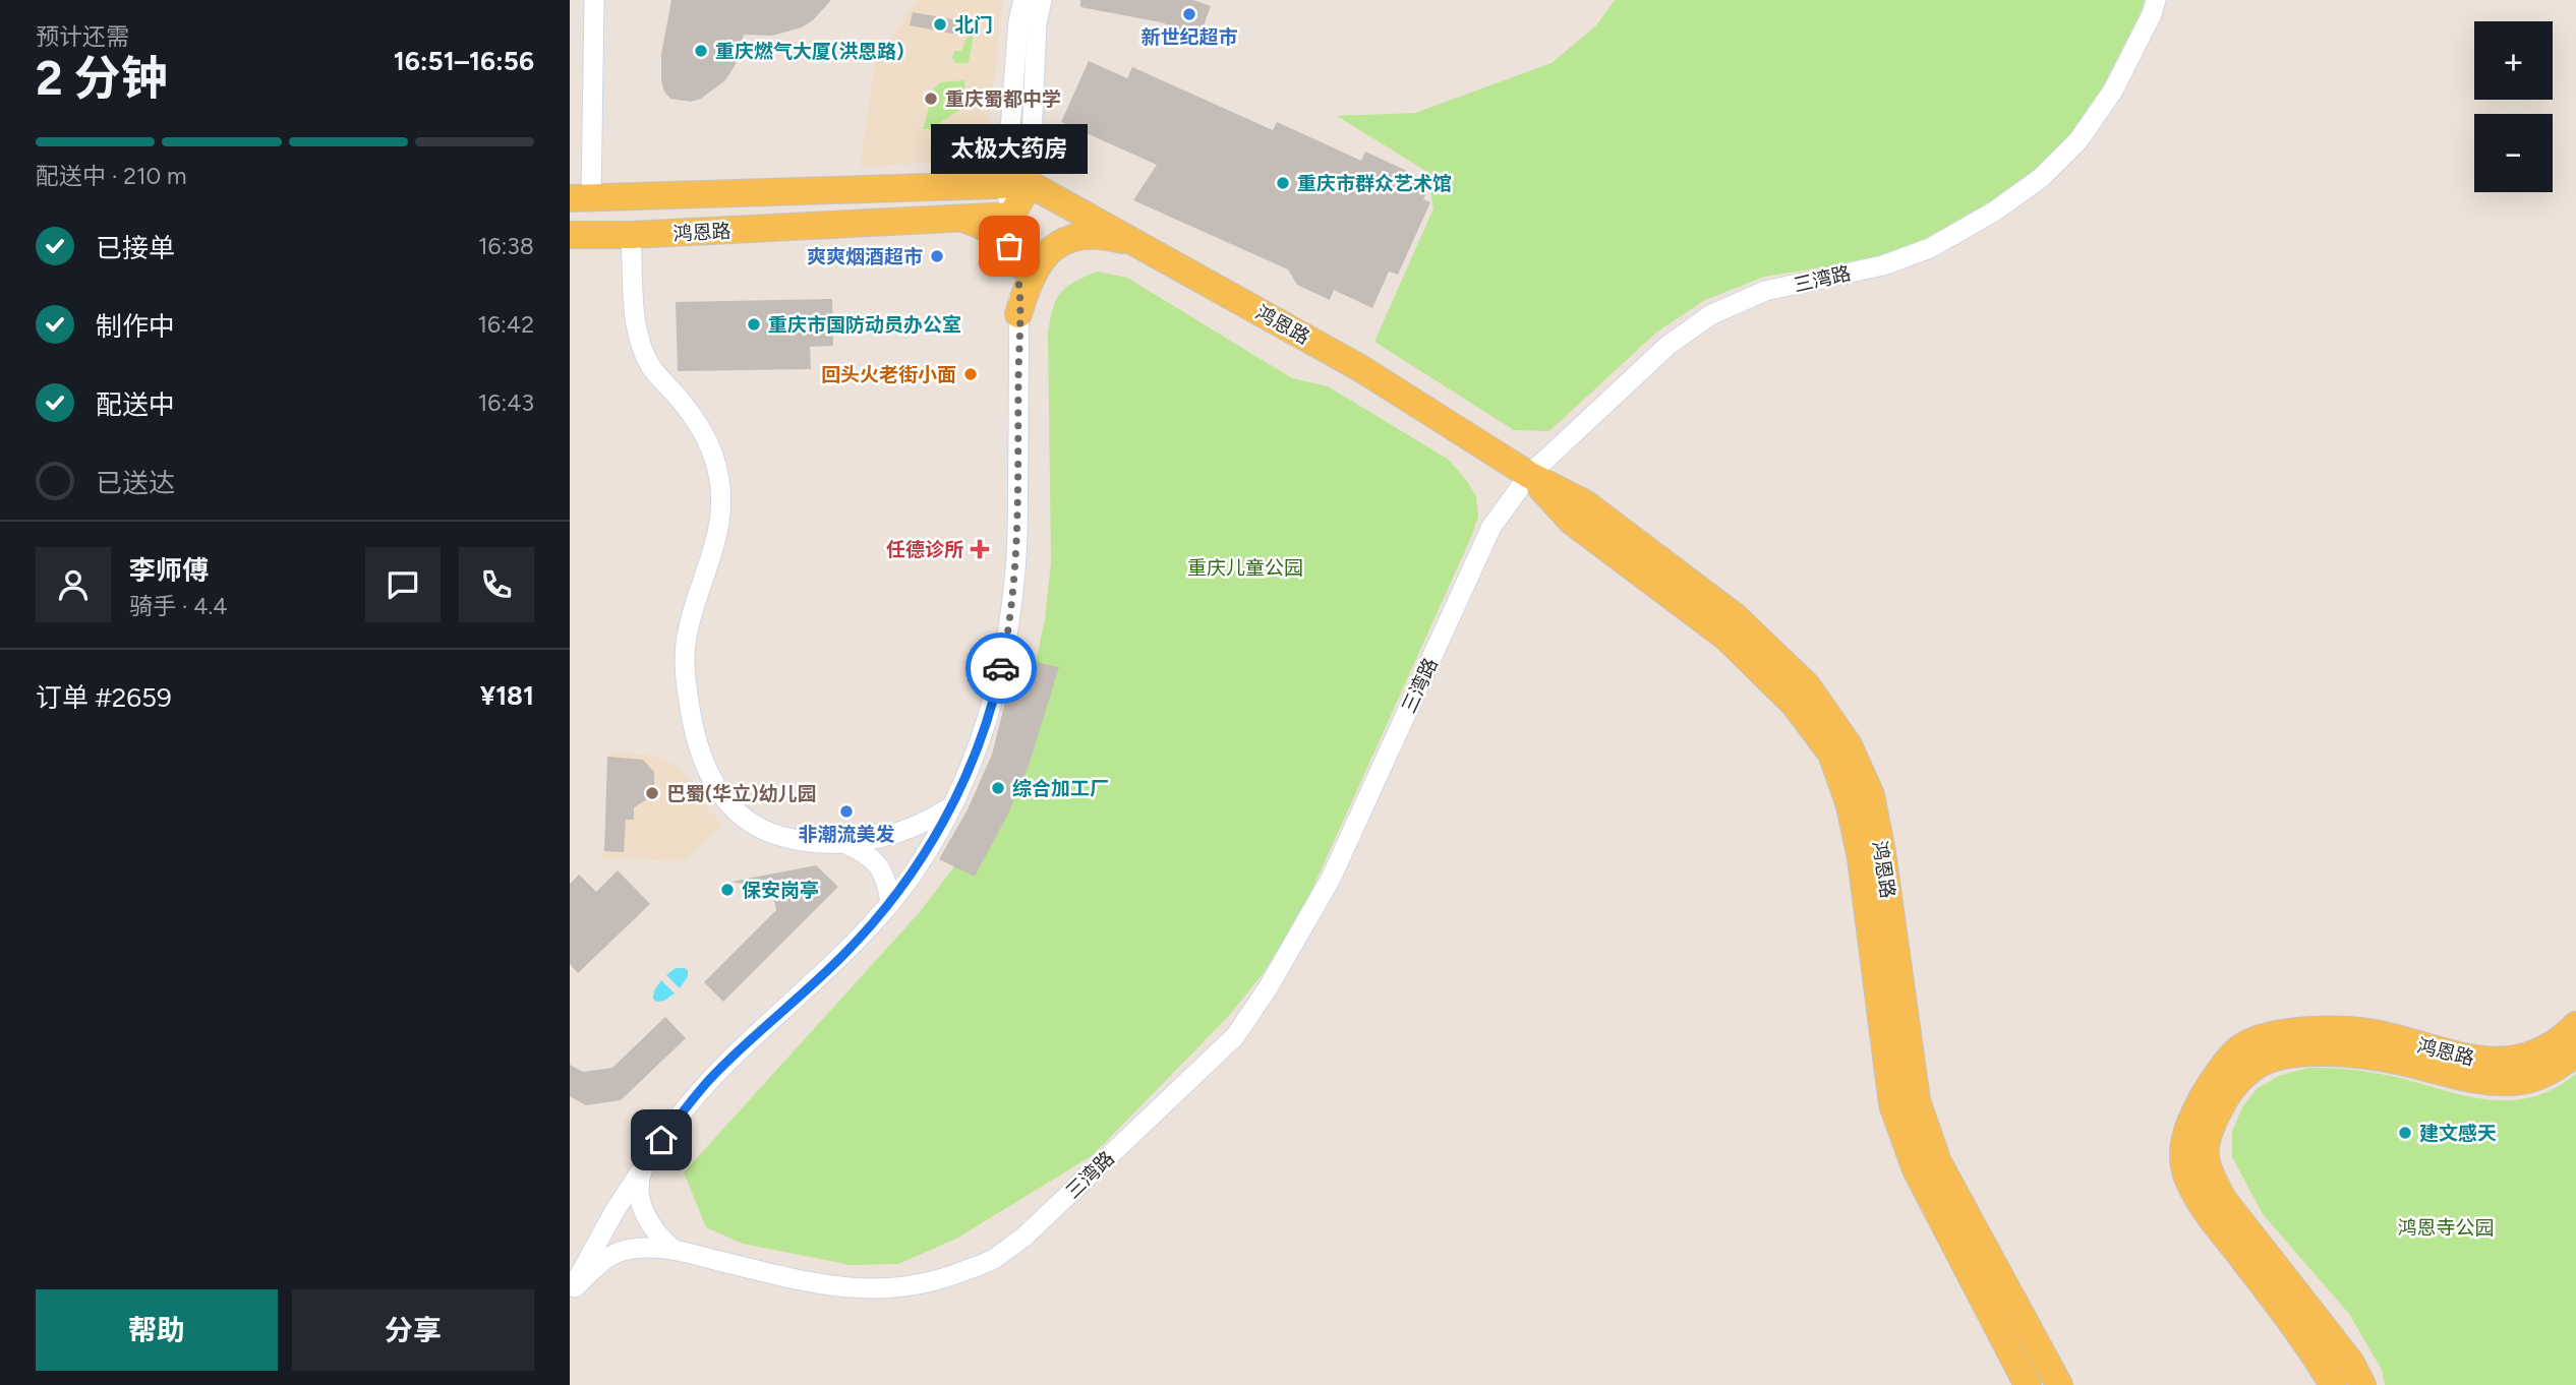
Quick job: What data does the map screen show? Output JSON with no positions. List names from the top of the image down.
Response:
{
  "streets": {
    "main road": ["鸿恩路"],
    "street": ["三湾路"]
  },
  "crossings": [
    ["鸿恩路", "三湾路"]
  ],
  "parks": ["重庆儿童公园", "鸿恩寺公园"],
  "places": {
    "other": [
      "新世纪超市",
      "北门",
      "重庆燃气大厦(洪恩路)",
      "重庆蜀都中学",
      "重庆市群众艺术馆",
      "太极大药房",
      "爽爽烟酒超市",
      "重庆市国防动员办公室",
      "回头火老街小面",
      "综合加工厂",
      "巴蜀(华立)幼儿园",
      "非潮流美发",
      "保安岗亭",
      "建文感天"
    ],
    "health": ["任德诊所"]
  },
  "page": {
    "heading": ["2 分钟", "预计还需", "16:51–16:56"],
    "panel": [
      "李师傅",
      "骑手 · 4.4",
      "订单 #2659",
      "¥181"
    ],
    "map_buttons": ["+", "−"],
    "bar": "配送中 · 210 m",
    "bubble": "太极大药房",
    "list": [
      ["已接单", "16:38"],
      ["制作中", "16:42"],
      ["配送中", "16:43"],
      "已送达"
    ],
    "buttons": ["帮助", "分享"]
  }
}
